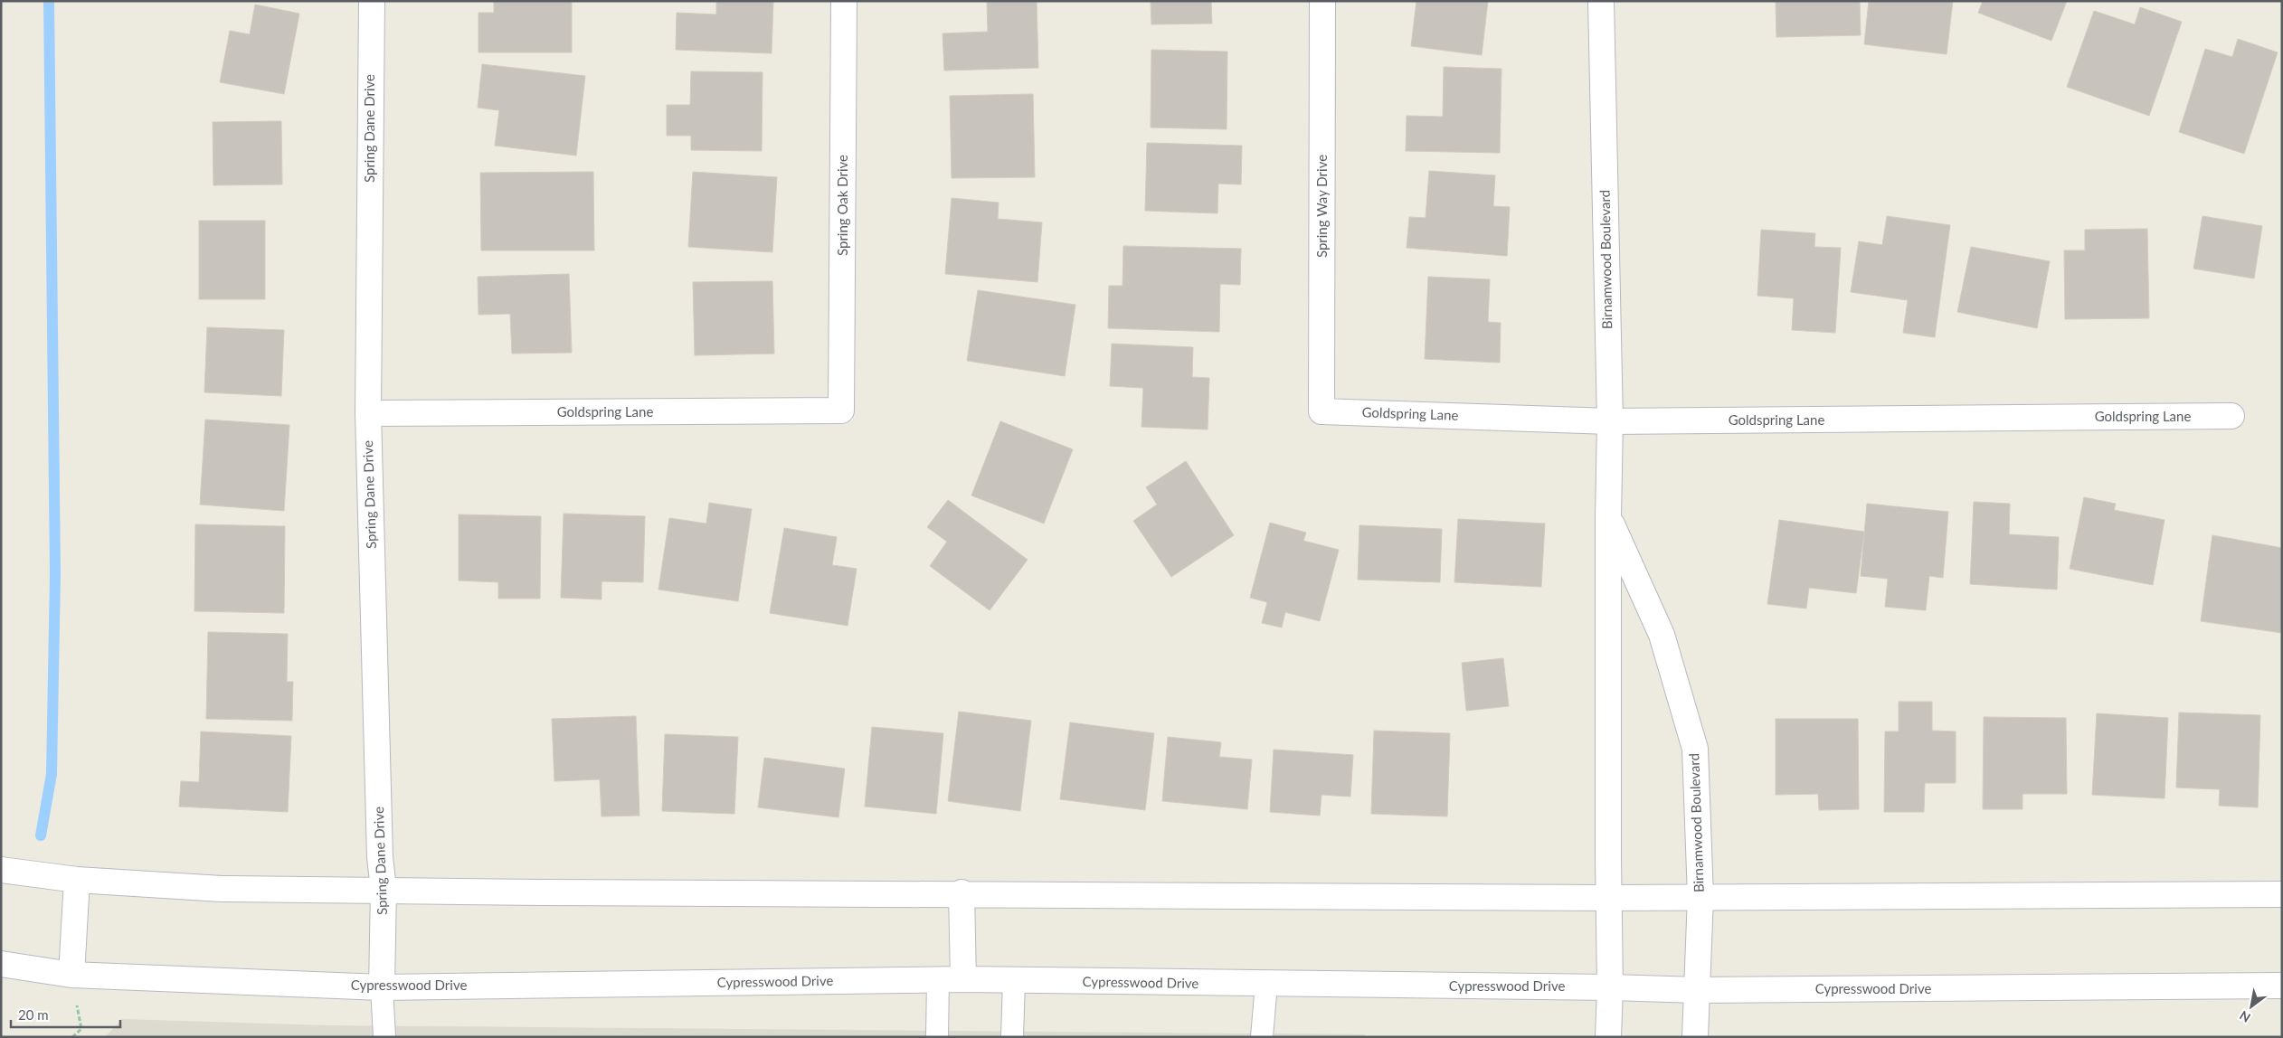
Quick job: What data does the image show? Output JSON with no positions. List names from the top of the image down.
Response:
{
  "streets": {
    "street": [
      "Spring Dane Drive",
      "Spring Oak Drive",
      "Spring Way Drive",
      "Birnamwood Boulevard",
      "Goldspring Lane",
      "Cypresswood Drive"
    ]
  },
  "crossings": [
    ["Spring Dane Drive", "Goldspring Lane"],
    ["Spring Dane Drive", "Cypresswood Drive"],
    ["Spring Oak Drive", "Goldspring Lane"],
    ["Spring Way Drive", "Goldspring Lane"],
    ["Birnamwood Boulevard", "Goldspring Lane"],
    ["Birnamwood Boulevard", "Cypresswood Drive"]
  ],
  "scale_bar": "20 m",
  "north": "bottom left"
}
